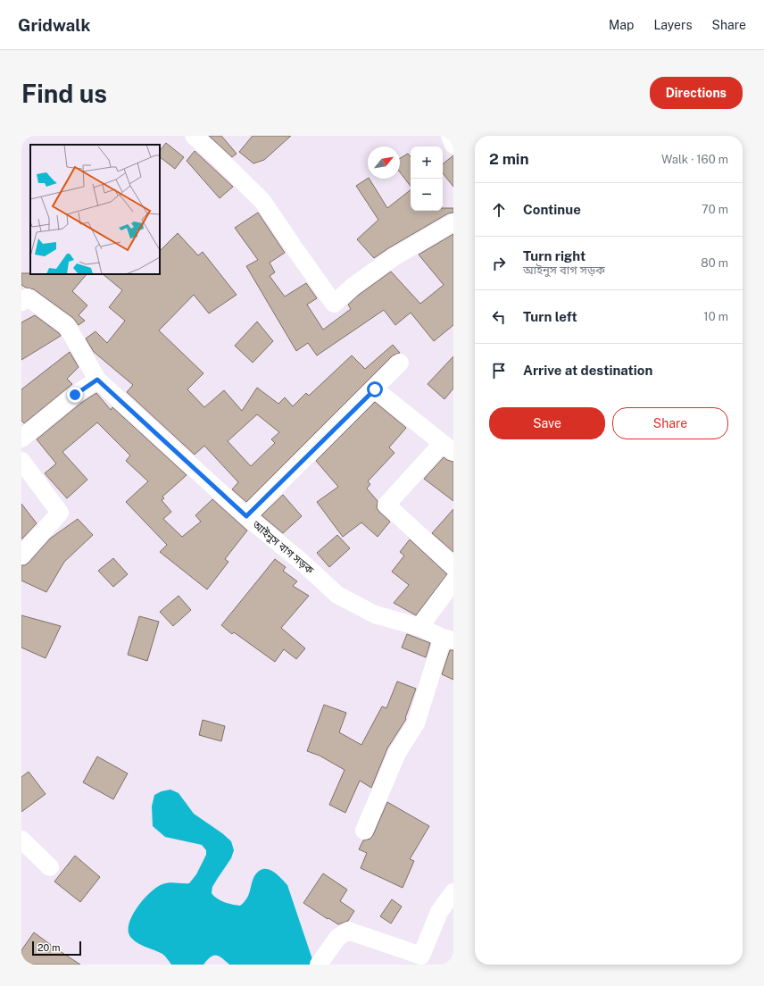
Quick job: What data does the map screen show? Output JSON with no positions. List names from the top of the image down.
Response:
{
  "streets": {
    "street": ["আইনুস বাগ সড়ক"]
  },
  "scale_bar": "20 m",
  "north": "top right",
  "page": {
    "header": "Gridwalk",
    "nav": ["Map", "Layers", "Share"],
    "buttons": [
      "Directions",
      ["Save", "Share"]
    ],
    "title": "Find us",
    "heading": ["2 min", "Walk · 160 m"],
    "map_buttons": ["+", "−"],
    "list": [
      ["Continue", "70 m"],
      ["Turn right", "আইনুস বাগ সড়ক", "80 m"],
      ["Turn left", "10 m"],
      "Arrive at destination"
    ],
    "scale": "20 m"
  }
}
